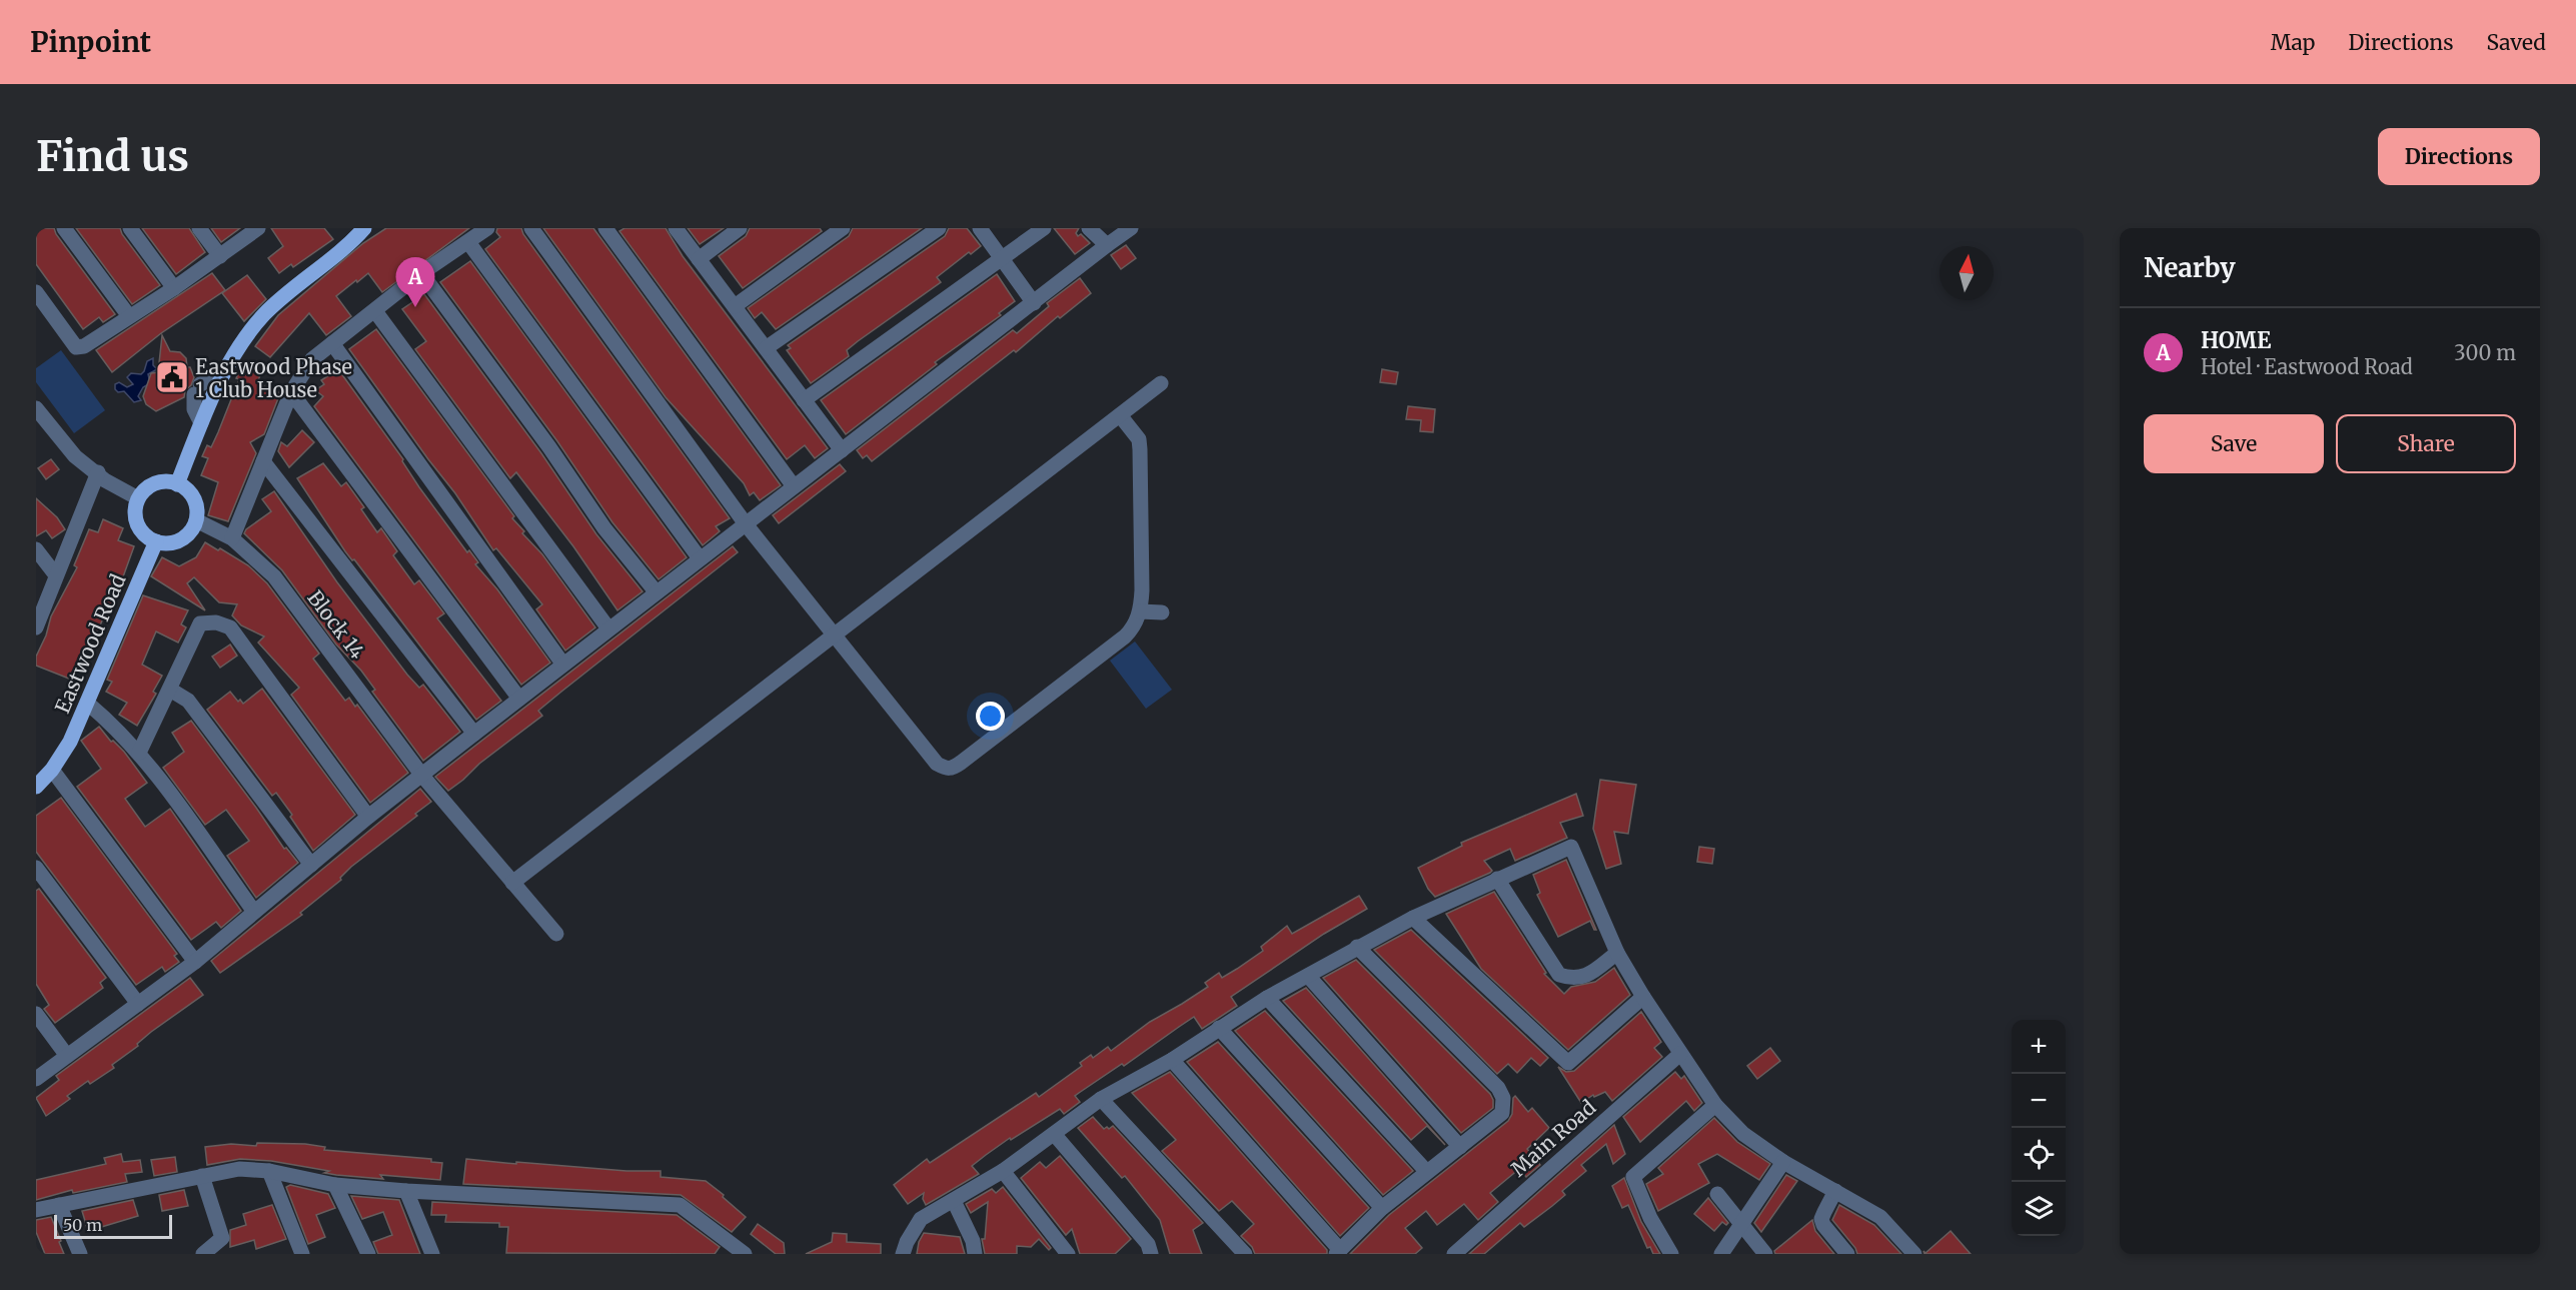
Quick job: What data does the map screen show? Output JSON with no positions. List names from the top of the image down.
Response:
{
  "streets": {
    "main road": ["Eastwood Road"],
    "street": ["Block 14", "Main Road"]
  },
  "crossings": [
    ["Block 14", "Eastwood Road"]
  ],
  "places": {
    "public building": ["Eastwood Phase 1 Club House"]
  },
  "scale_bar": "50 m",
  "north": "top",
  "page": {
    "header": "Pinpoint",
    "nav": ["Map", "Directions", "Saved"],
    "buttons": [
      "Directions",
      ["Save", "Share"]
    ],
    "title": "Find us",
    "heading": "Nearby",
    "pins": "A",
    "list": [
      {
        "mark": "A",
        "name": "HOME",
        "note": "Hotel · Eastwood Road",
        "value": "300 m"
      }
    ],
    "map_buttons": ["+", "−"],
    "scale": "50 m"
  }
}
